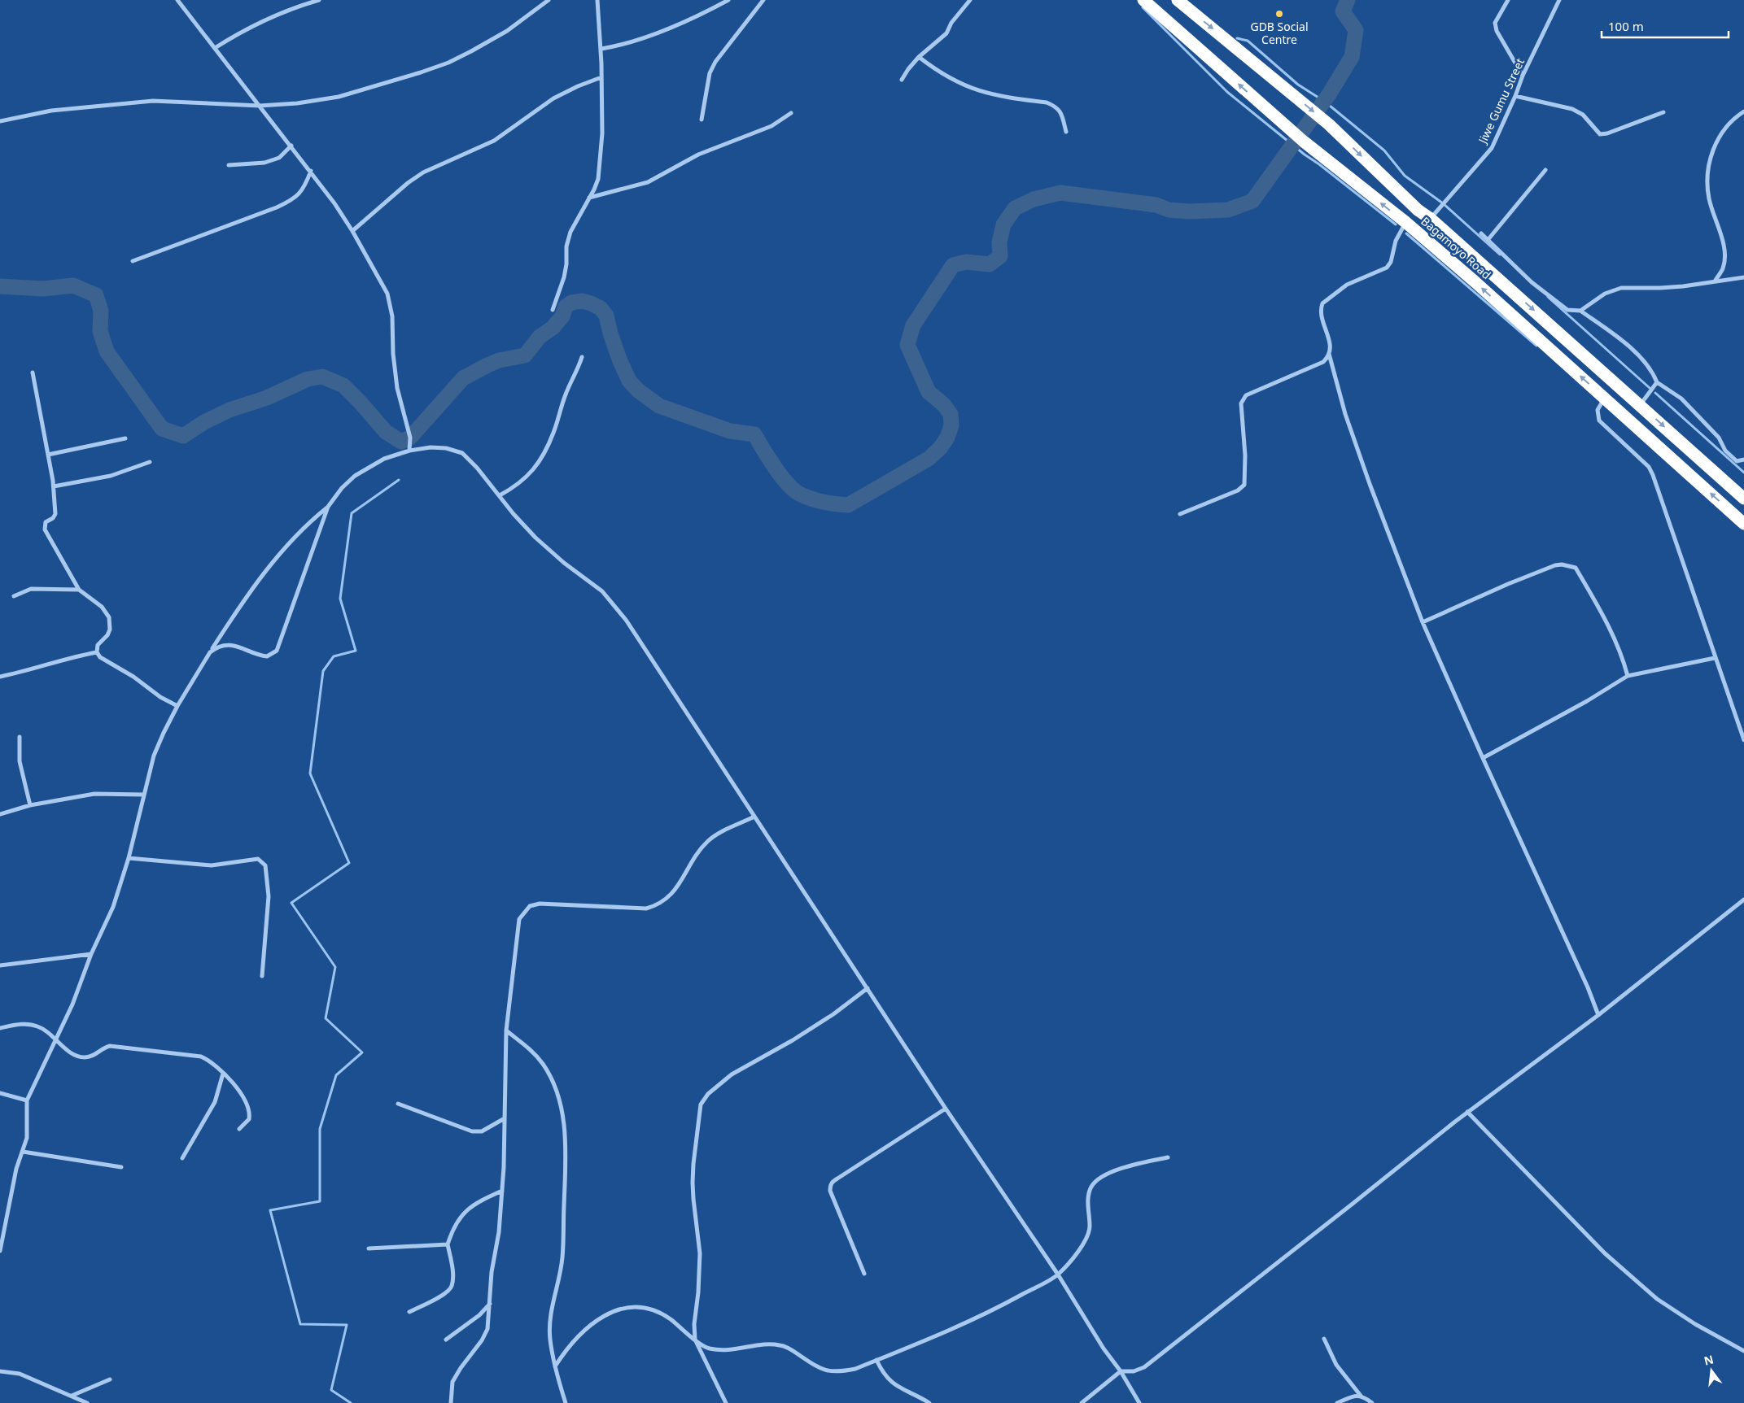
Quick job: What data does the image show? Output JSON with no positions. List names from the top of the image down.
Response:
{
  "streets": {
    "highway": ["Bagamoyo Road"],
    "street": ["Jiwe Gumu Street"]
  },
  "crossings": [
    ["Jiwe Gumu Street", "Bagamoyo Road"]
  ],
  "places": ["GDB Social Centre"],
  "scale_bar": "100 m",
  "north": "top"
}
